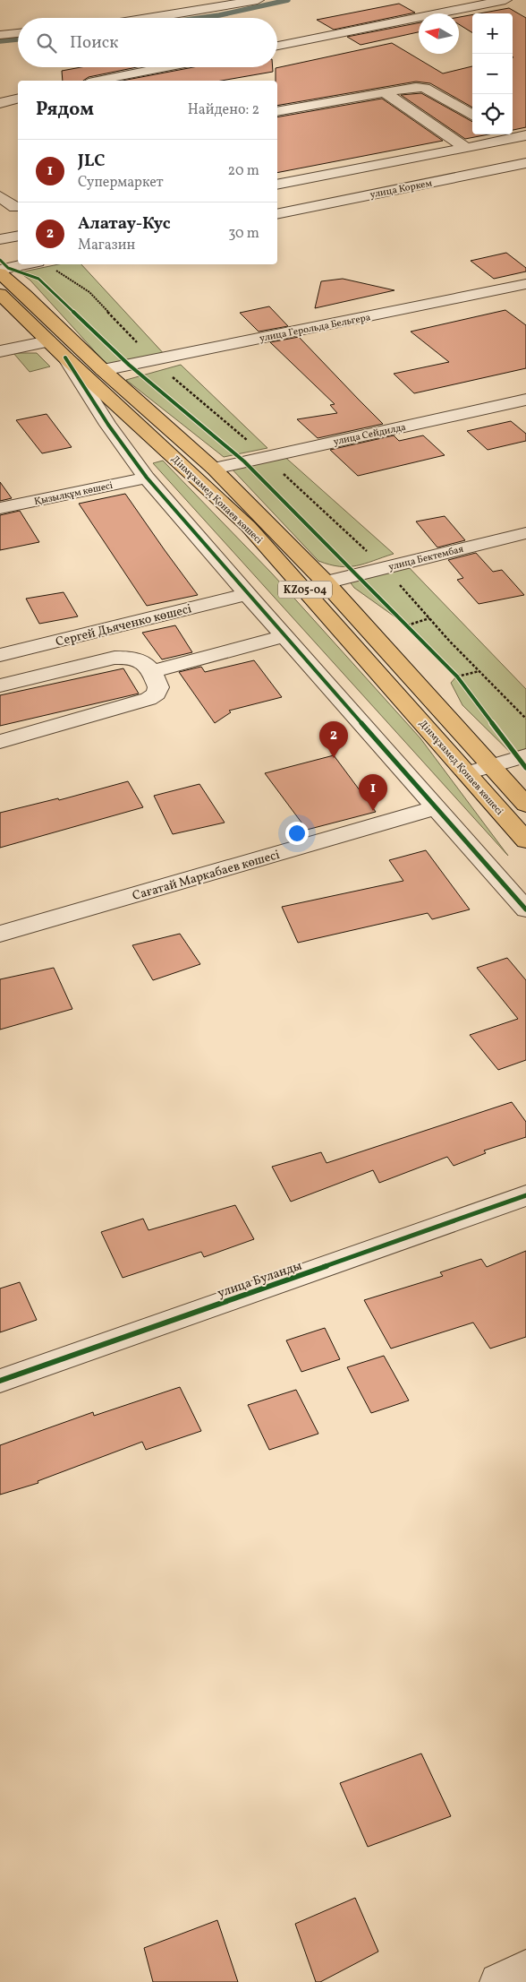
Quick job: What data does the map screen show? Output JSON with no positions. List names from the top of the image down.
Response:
{
  "streets": {
    "main road": ["Дінмұхамед Қонаев көшесі", "KZ05-04"],
    "street": [
      "улица Коркем",
      "улица Герольда Бельгера",
      "улица Сейдилда",
      "Қызылқұм көшесі",
      "улица Бектембая",
      "Сергей Дьяченко көшесі",
      "Сағатай Маркабаев көшесі",
      "улица Буланды"
    ]
  },
  "crossings": [
    ["улица Герольда Бельгера", "Дінмұхамед Қонаев көшесі"],
    ["улица Сейдилда", "Дінмұхамед Қонаев көшесі"],
    ["Дінмұхамед Қонаев көшесі", "улица Бектембая"]
  ],
  "north": "left",
  "page": {
    "map_buttons": ["+", "−"],
    "search": "Поиск",
    "heading": ["Рядом", "Найдено: 2"],
    "list": [
      {
        "mark": "1",
        "name": "JLC",
        "note": "Супермаркет",
        "value": "20 m"
      },
      {
        "mark": "2",
        "name": "Алатау-Кус",
        "note": "Магазин",
        "value": "30 m"
      }
    ],
    "pins": ["2", "1"]
  }
}
